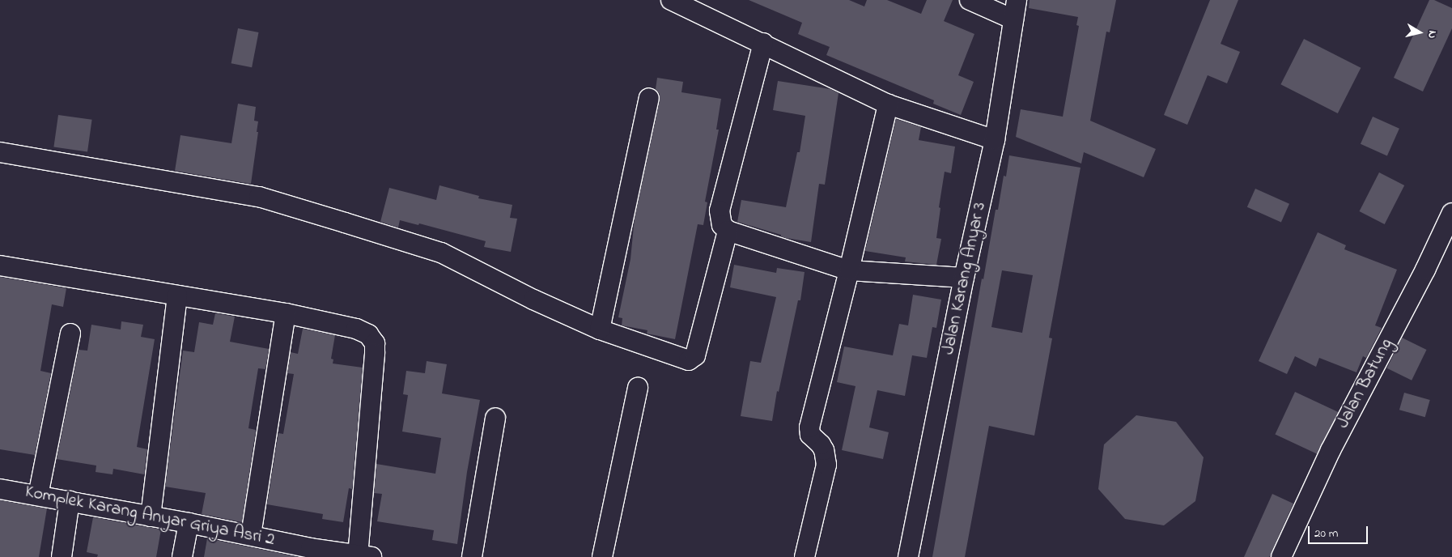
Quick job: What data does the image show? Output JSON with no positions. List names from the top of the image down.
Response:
{
  "streets": {
    "street": ["Jalan Karang Anyar 3", "Jalan Batung", "Komplek Karang Anyar Griya Asri 2"]
  },
  "scale_bar": "20 m",
  "north": "right"
}
